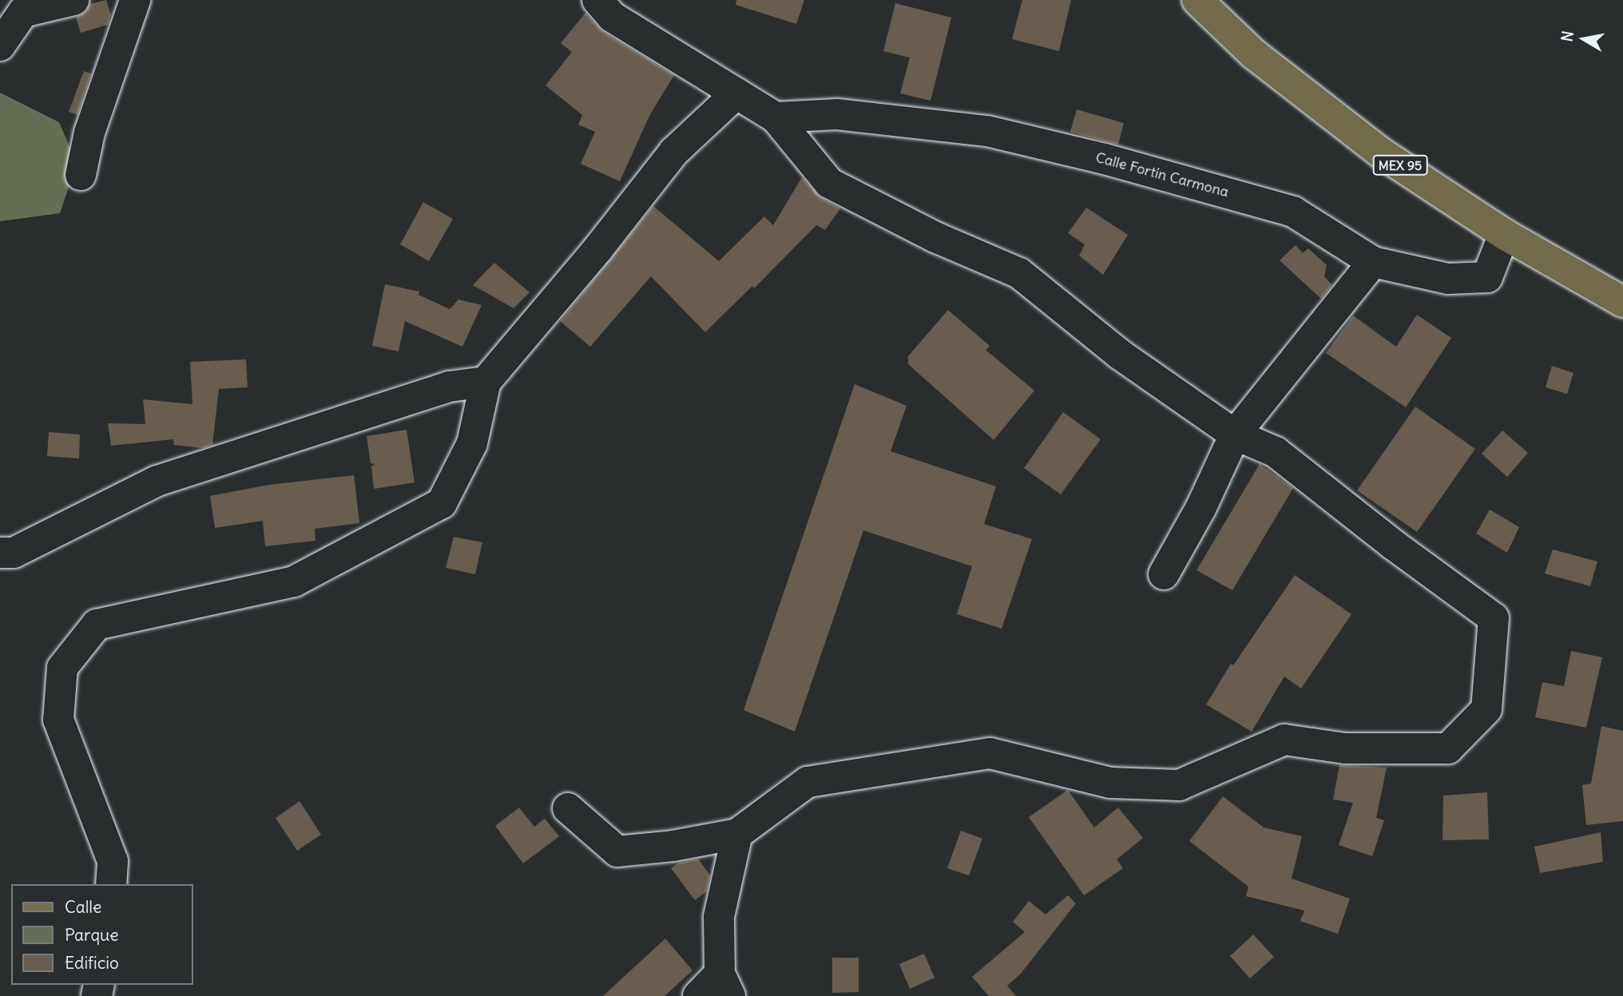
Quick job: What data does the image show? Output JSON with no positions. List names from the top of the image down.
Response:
{
  "streets": {
    "main road": ["MEX 95"],
    "street": ["Calle Fortín Carmona"]
  },
  "crossings": [
    ["MEX 95", "Calle Fortín Carmona"]
  ],
  "legend": ["Calle", "Parque", "Edificio"],
  "north": "left"
}
